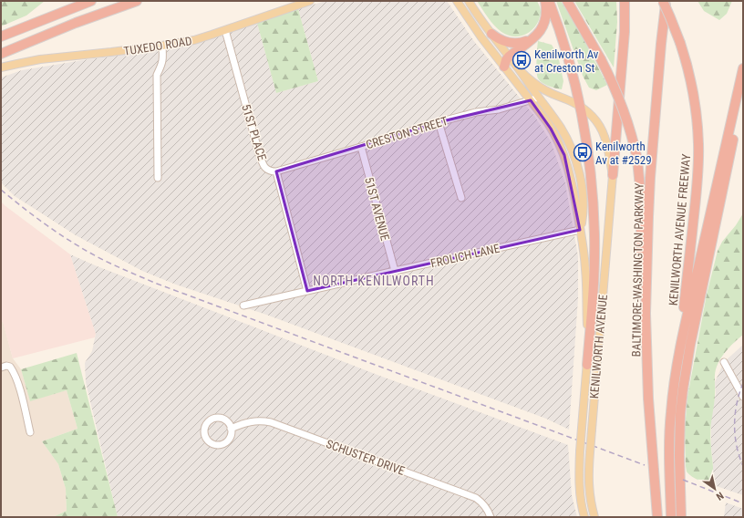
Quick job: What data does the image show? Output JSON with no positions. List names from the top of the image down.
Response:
{
  "streets": {
    "highway": ["KENILWORTH AVENUE FREEWAY", "BALTIMORE-WASHINGTON PARKWAY"],
    "main road": ["TUXEDO ROAD", "KENILWORTH AVENUE"],
    "street": [
      "51ST PLACE",
      "CRESTON STREET",
      "51ST AVENUE",
      "FROLICH LANE",
      "SCHUSTER DRIVE"
    ]
  },
  "crossings": [
    ["TUXEDO ROAD", "51ST PLACE"],
    ["51ST PLACE", "CRESTON STREET"],
    ["51ST PLACE", "FROLICH LANE"],
    ["CRESTON STREET", "51ST AVENUE"],
    ["CRESTON STREET", "KENILWORTH AVENUE"],
    ["51ST AVENUE", "FROLICH LANE"],
    ["FROLICH LANE", "KENILWORTH AVENUE"]
  ],
  "districts": ["NORTH KENILWORTH"],
  "places": {
    "bus stop": ["Kenilworth Av at Creston St", "Kenilworth Av at #2529"]
  },
  "north": "bottom right"
}
